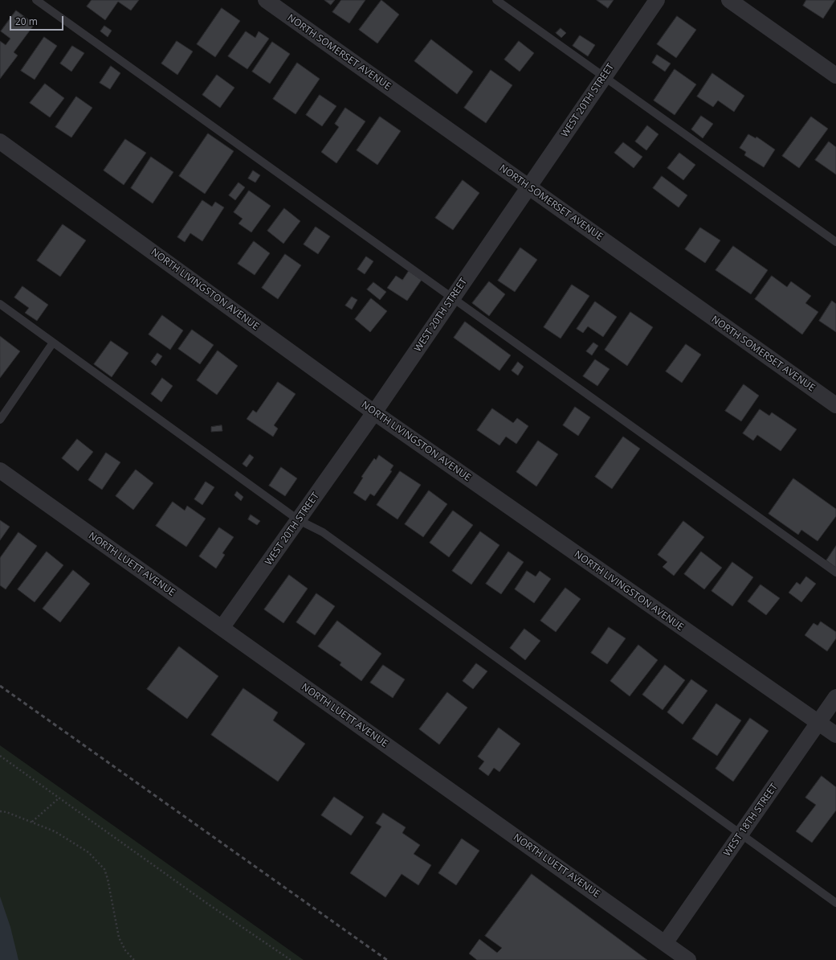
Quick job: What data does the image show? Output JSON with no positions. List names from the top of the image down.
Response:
{
  "streets": {
    "street": [
      "NORTH SOMERSET AVENUE",
      "WEST 20TH STREET",
      "NORTH LIVINGSTON AVENUE",
      "NORTH LUETT AVENUE",
      "WEST 18TH STREET"
    ]
  },
  "crossings": [
    ["NORTH SOMERSET AVENUE", "WEST 20TH STREET"],
    ["WEST 20TH STREET", "NORTH LIVINGSTON AVENUE"],
    ["WEST 20TH STREET", "NORTH LUETT AVENUE"],
    ["NORTH LIVINGSTON AVENUE", "WEST 18TH STREET"],
    ["NORTH LUETT AVENUE", "WEST 18TH STREET"]
  ],
  "scale_bar": "20 m"
}
